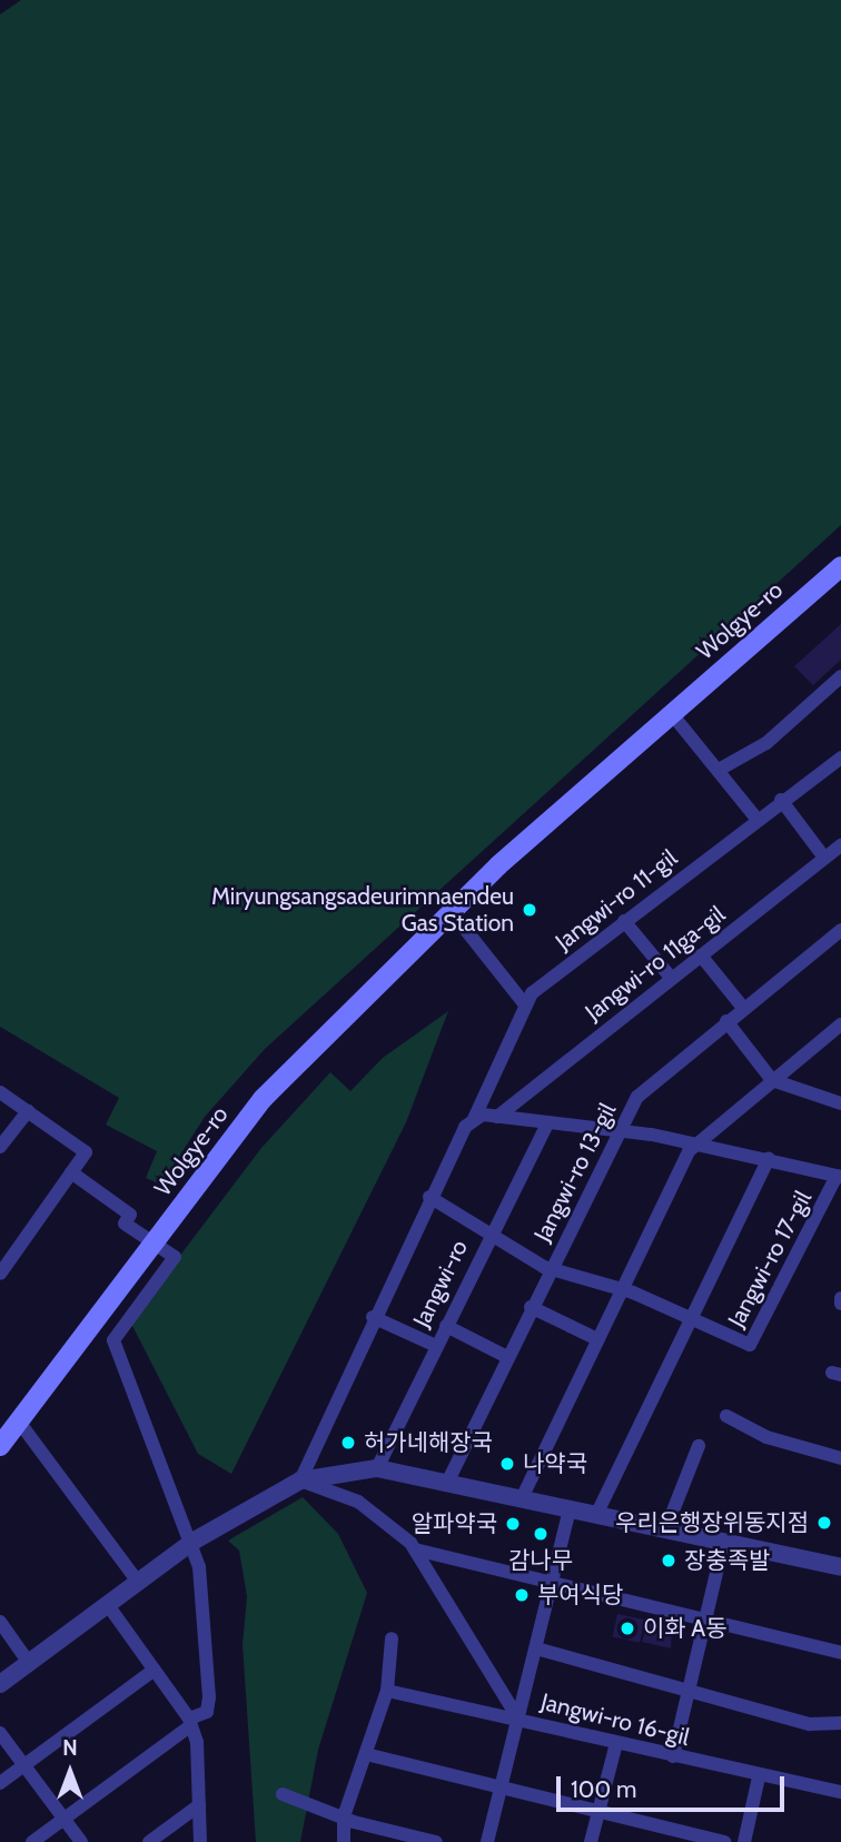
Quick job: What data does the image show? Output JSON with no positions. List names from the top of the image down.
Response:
{
  "streets": {
    "main road": ["Wolgye-ro"],
    "street": [
      "Jangwi-ro 11-gil",
      "Jangwi-ro 11ga-gil",
      "Jangwi-ro 13-gil",
      "Jangwi-ro 17-gil",
      "Jangwi-ro",
      "Jangwi-ro 16-gil"
    ]
  },
  "crossings": [
    ["Jangwi-ro 13-gil", "Jangwi-ro"]
  ],
  "places": [
    "Miryungsangsadeurimnaendeu Gas Station",
    "허가네해장국",
    "나약국",
    "우리은행장위동지점",
    "알파약국",
    "감나무",
    "장충족발",
    "부여식당",
    "이화 A동"
  ],
  "scale_bar": "100 m",
  "north": "top"
}
